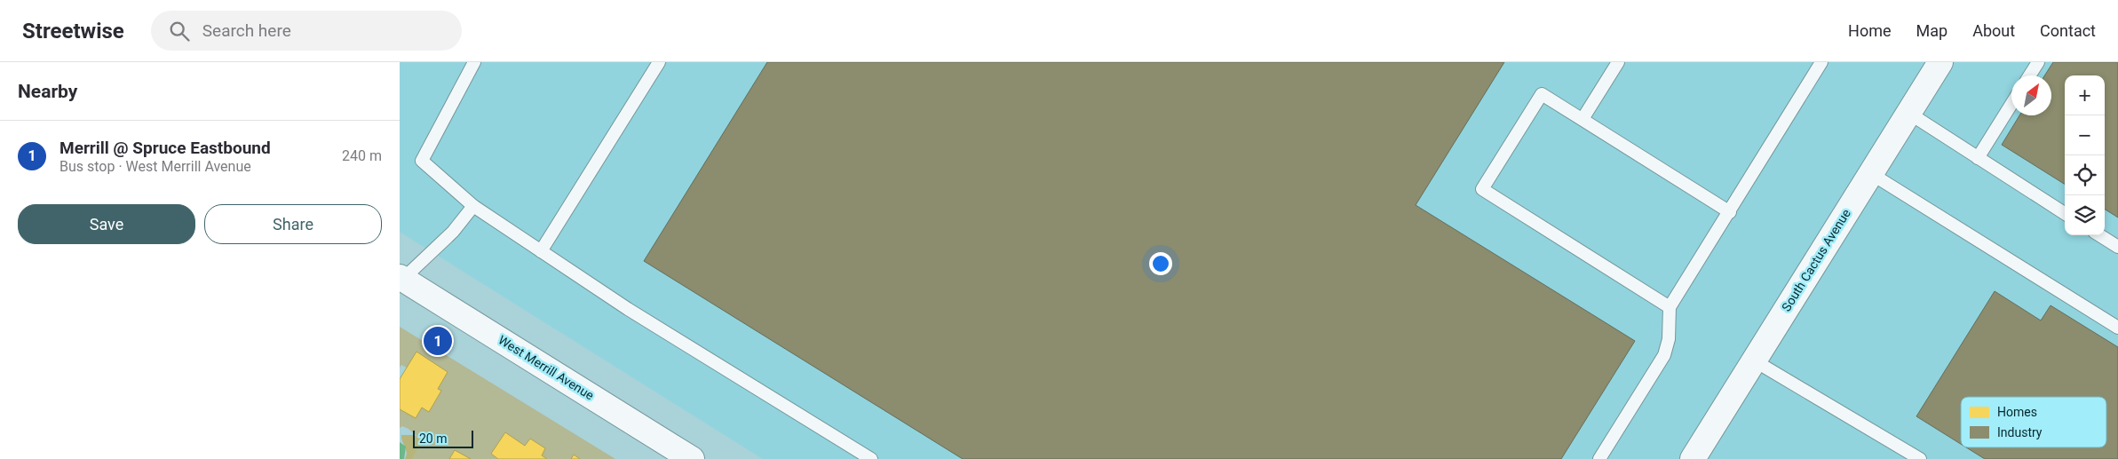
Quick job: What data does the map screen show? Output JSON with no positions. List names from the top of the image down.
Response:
{
  "streets": {
    "main road": ["South Cactus Avenue", "West Merrill Avenue"]
  },
  "legend": ["Homes", "Industry"],
  "scale_bar": "20 m",
  "north": "top right",
  "page": {
    "header": "Streetwise",
    "search": "Search here",
    "nav": [
      "Home",
      "Map",
      "About",
      "Contact"
    ],
    "heading": "Nearby",
    "map_buttons": ["+", "−"],
    "list": [
      {
        "mark": "1",
        "name": "Merrill @ Spruce Eastbound",
        "note": "Bus stop · West Merrill Avenue",
        "value": "240 m"
      }
    ],
    "buttons": ["Save", "Share"],
    "pins": "1",
    "scale": "20 m"
  }
}
